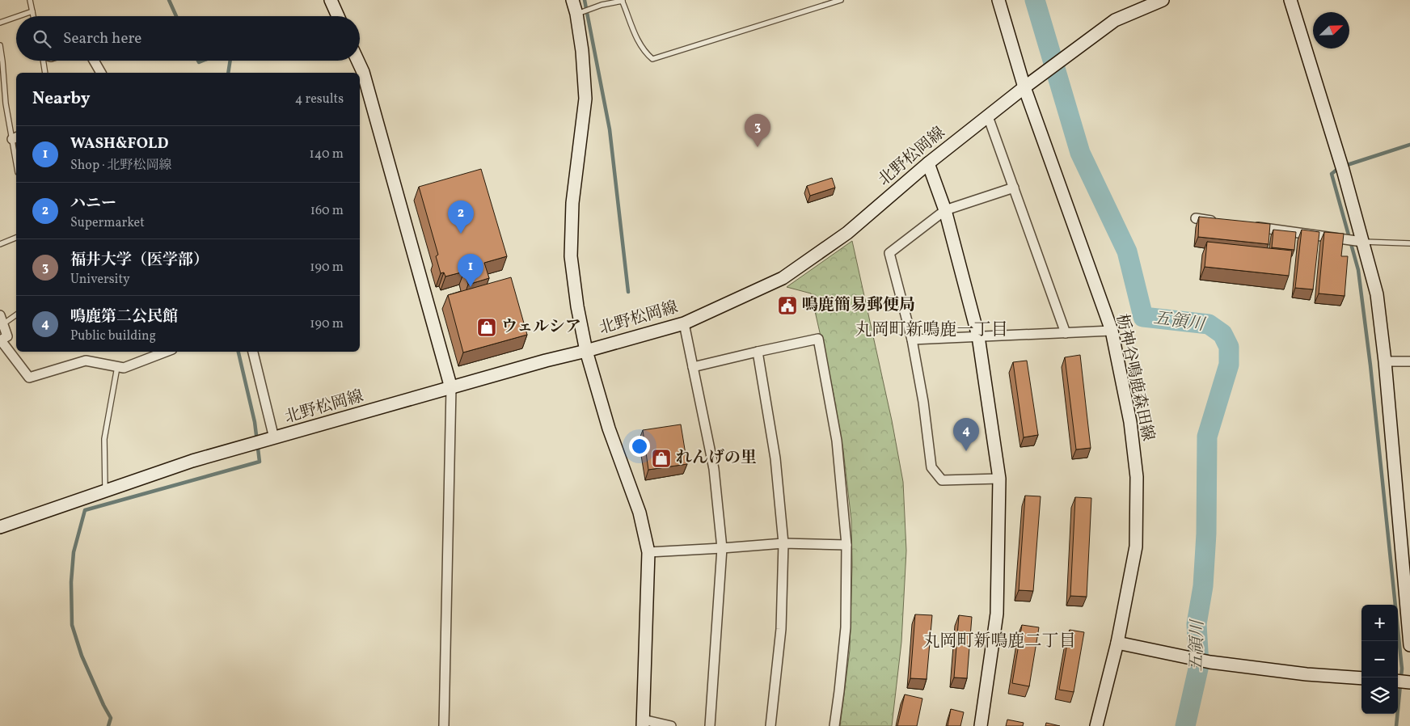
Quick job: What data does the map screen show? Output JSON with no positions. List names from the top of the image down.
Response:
{
  "streets": {
    "street": ["北野松岡線", "栃神谷鳴鹿森田線"]
  },
  "crossings": [
    ["北野松岡線", "栃神谷鳴鹿森田線"]
  ],
  "districts": ["丸岡町新鳴鹿一丁目", "丸岡町新鳴鹿二丁目"],
  "water": ["五領川"],
  "places": {
    "public building": ["鳴鹿簡易郵便局"],
    "shop": ["ウェルシア", "れんげの里"]
  },
  "north": "top right",
  "page": {
    "search": "Search here",
    "heading": ["Nearby", "4 results"],
    "pins": [
      "3",
      "2",
      "1",
      "4"
    ],
    "list": [
      {
        "mark": "1",
        "name": "WASH&FOLD",
        "note": "Shop · 北野松岡線",
        "value": "140 m"
      },
      {
        "mark": "2",
        "name": "ハニー",
        "note": "Supermarket",
        "value": "160 m"
      },
      {
        "mark": "3",
        "name": "福井大学（医学部）",
        "note": "University",
        "value": "190 m"
      },
      {
        "mark": "4",
        "name": "鳴鹿第二公民館",
        "note": "Public building",
        "value": "190 m"
      }
    ],
    "map_buttons": ["+", "−"]
  }
}
